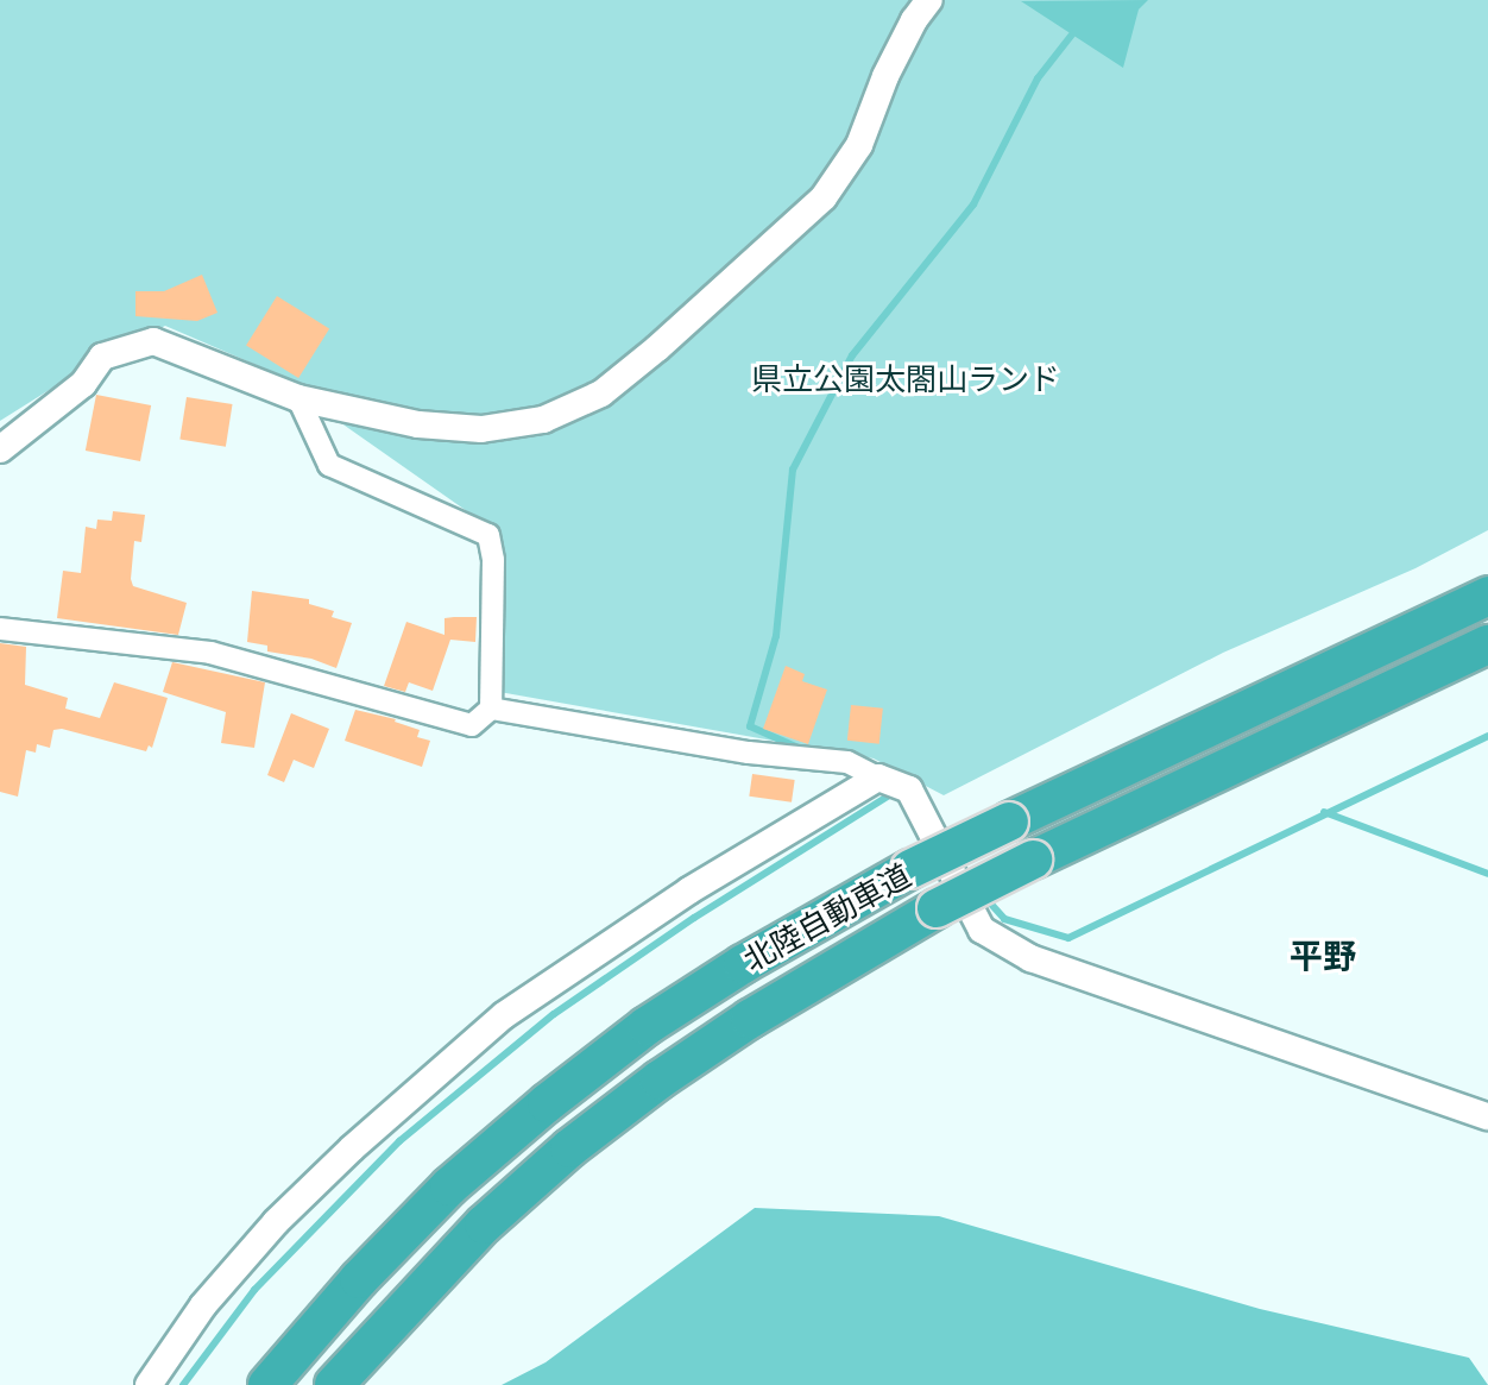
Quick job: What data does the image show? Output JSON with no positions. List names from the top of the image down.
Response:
{
  "streets": {
    "highway": ["北陸自動車道"]
  },
  "districts": ["平野"],
  "parks": ["県立公園太閤山ランド"]
}
